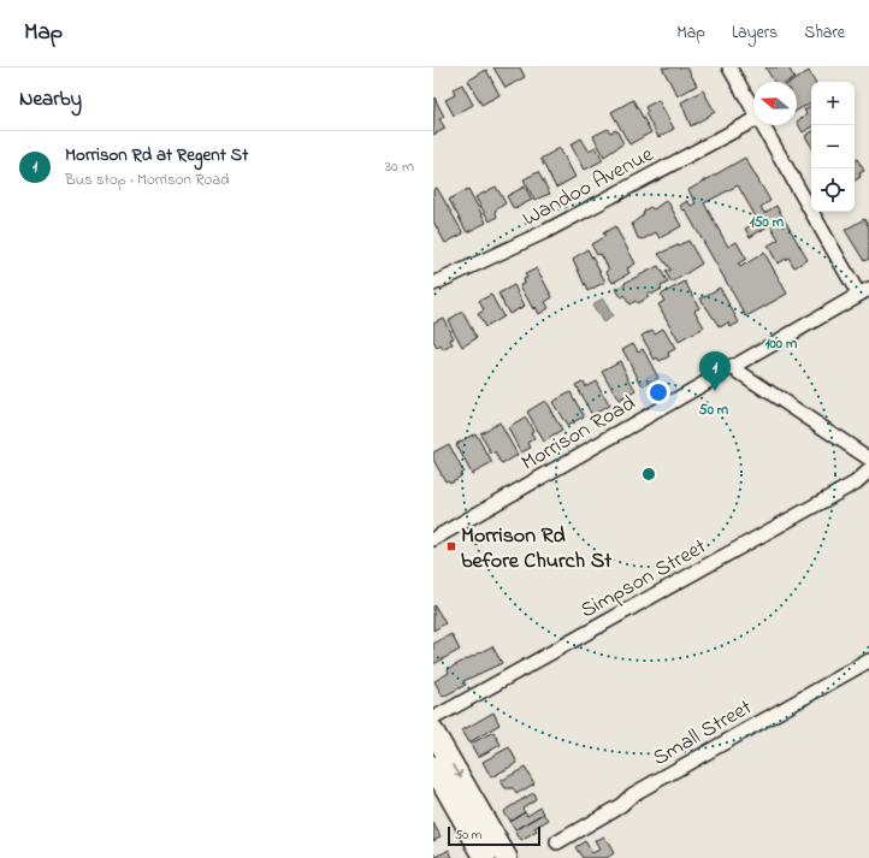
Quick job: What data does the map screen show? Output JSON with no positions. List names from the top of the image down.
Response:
{
  "streets": {
    "street": [
      "Wandoo Avenue",
      "Morrison Road",
      "Simpson Street",
      "Small Street"
    ]
  },
  "places": {
    "transit": ["Morrison Rd before Church St"]
  },
  "scale_bar": "50 m",
  "north": "left",
  "page": {
    "header": "Map",
    "nav": ["Map", "Layers", "Share"],
    "heading": "Nearby",
    "map_buttons": ["+", "−"],
    "list": [
      {
        "mark": "1",
        "name": "Morrison Rd at Regent St",
        "note": "Bus stop · Morrison Road",
        "value": "30 m"
      }
    ],
    "pins": "1",
    "scale": "50 m"
  },
  "rings": ["150 m", "100 m", "50 m"]
}
